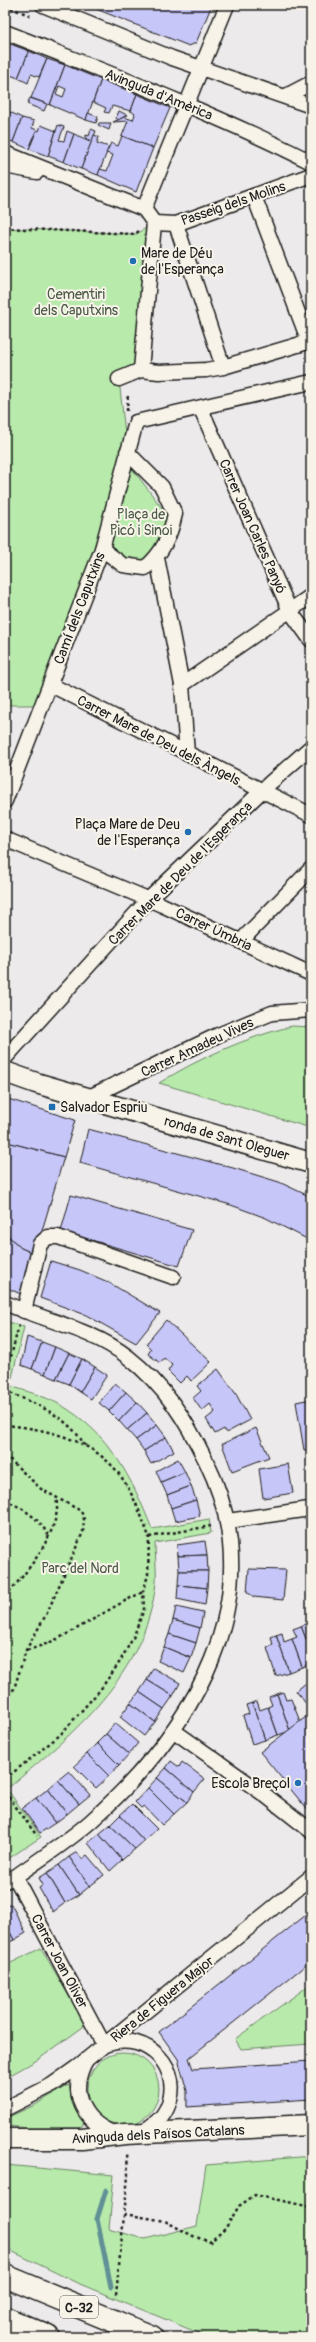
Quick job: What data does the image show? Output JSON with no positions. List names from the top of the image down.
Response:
{
  "streets": {
    "highway": ["C-32"],
    "street": [
      "Avinguda d'Amèrica",
      "Passeig dels Molins",
      "Carrer Joan Carles Panyó",
      "Camí dels Caputxins",
      "Carrer Mare de Deu dels Àngels",
      "Carrer Mare de Deu de l'Esperança",
      "Carrer Umbria",
      "Carrer Amadeu Vives",
      "ronda de Sant Oleguer",
      "Carrer Joan Oliver",
      "Riera de Figuera Major",
      "Avinguda dels Països Catalans"
    ]
  },
  "crossings": [
    ["Camí dels Caputxins", "Carrer Mare de Deu dels Àngels"],
    ["Carrer Mare de Deu dels Àngels", "Carrer Mare de Deu de l'Esperança"],
    ["Carrer Mare de Deu de l'Esperança", "Carrer Umbria"],
    ["Carrer Amadeu Vives", "ronda de Sant Oleguer"],
    ["Carrer Joan Oliver", "Riera de Figuera Major"],
    ["Carrer Joan Oliver", "Avinguda dels Països Catalans"],
    ["Riera de Figuera Major", "Avinguda dels Països Catalans"]
  ],
  "parks": ["Cementiri dels Caputxins", "Plaça de Picó i Sinoi", "Parc del Nord"],
  "places": {
    "other": ["Mare de Déu de l'Esperança", "Plaça Mare de Deu de l'Esperança", "Escola Breçol"],
    "transit": ["Salvador Espriu"]
  }
}
